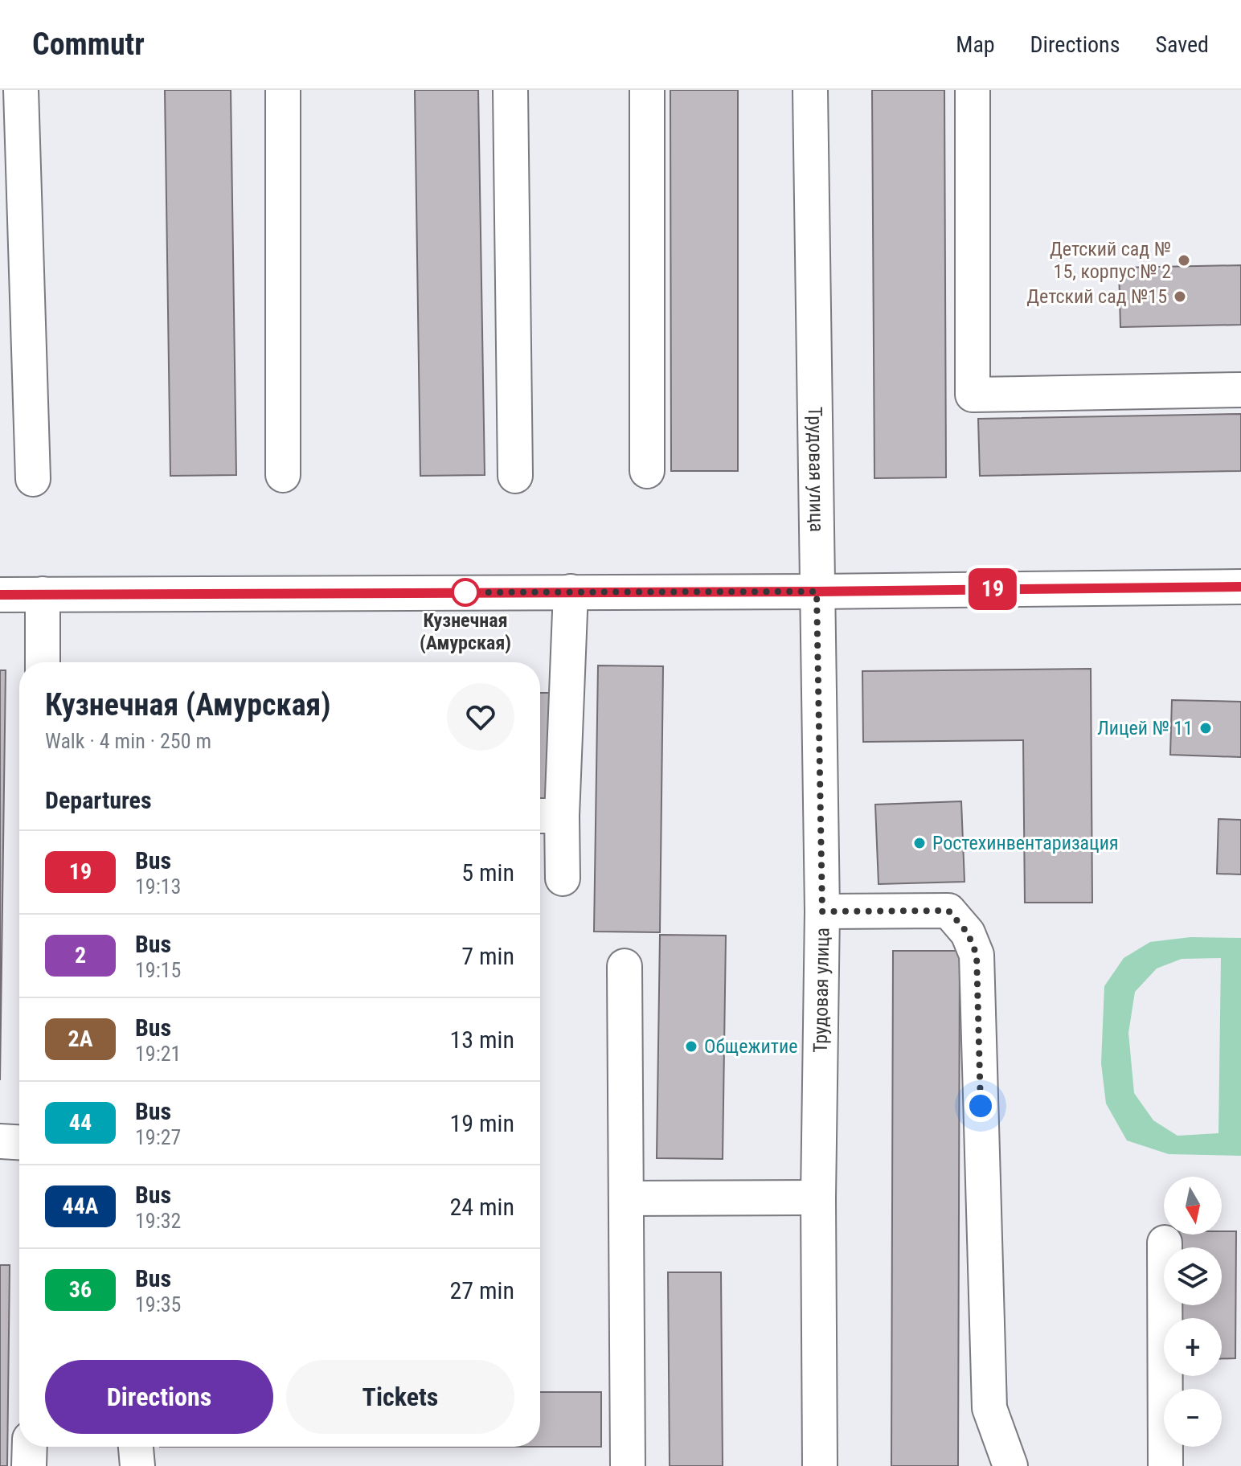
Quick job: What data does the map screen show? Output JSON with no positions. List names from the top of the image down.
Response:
{
  "streets": {
    "street": ["Трудовая улица"]
  },
  "places": [
    "Детский сад № 15, корпус № 2",
    "Детский сад №15",
    "Кузнечная (Амурская)",
    "Лицей № 11",
    "Ростехинвентаризация",
    "Общежитие"
  ],
  "lines": ["bus line 19"],
  "north": "bottom",
  "page": {
    "header": "Commutr",
    "nav": ["Map", "Directions", "Saved"],
    "on_map": "19",
    "heading": [
      ["Кузнечная (Амурская)", "Walk · 4 min · 250 m"],
      "Departures"
    ],
    "list": [
      {
        "mark": "19",
        "name": "Bus",
        "note": "19:13",
        "value": "5 min"
      },
      {
        "mark": "2",
        "name": "Bus",
        "note": "19:15",
        "value": "7 min"
      },
      {
        "mark": "2А",
        "name": "Bus",
        "note": "19:21",
        "value": "13 min"
      },
      {
        "mark": "44",
        "name": "Bus",
        "note": "19:27",
        "value": "19 min"
      },
      {
        "mark": "44А",
        "name": "Bus",
        "note": "19:32",
        "value": "24 min"
      },
      {
        "mark": "36",
        "name": "Bus",
        "note": "19:35",
        "value": "27 min"
      }
    ],
    "map_buttons": ["+", "−"],
    "buttons": ["Directions", "Tickets"]
  }
}
